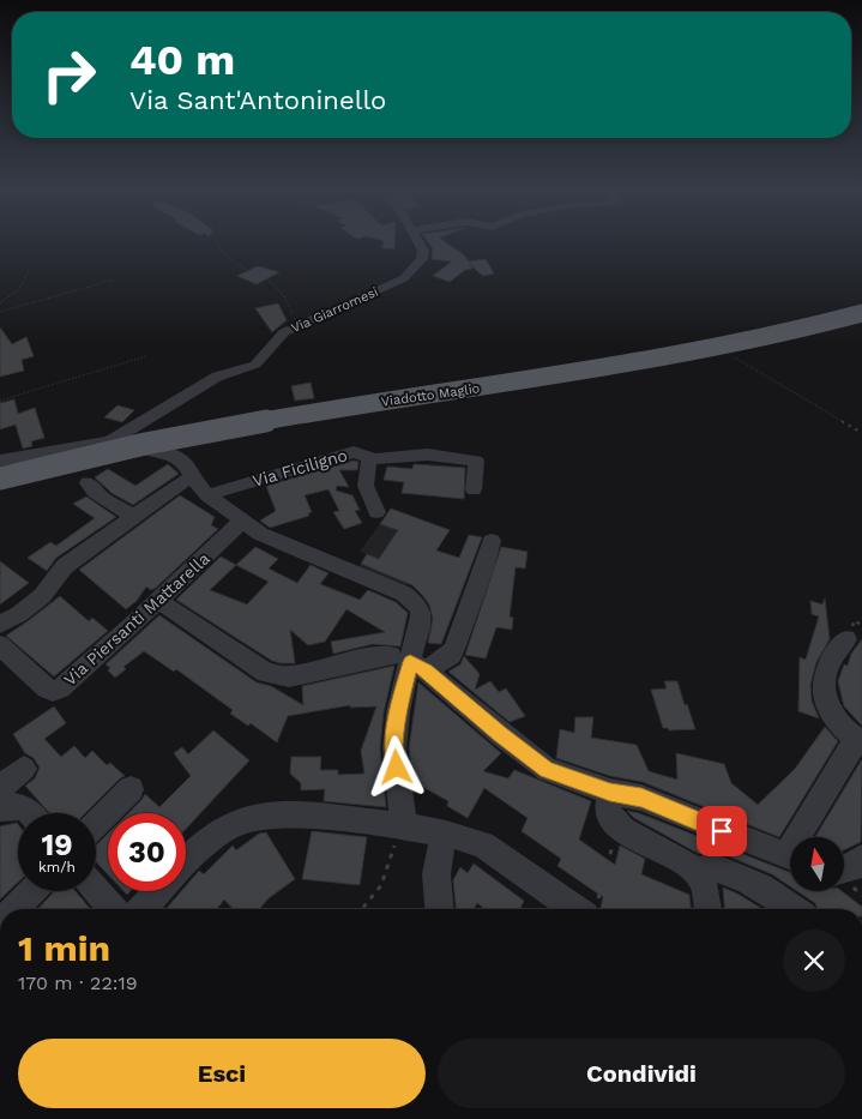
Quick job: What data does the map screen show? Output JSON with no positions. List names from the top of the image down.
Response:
{
  "streets": {
    "main road": ["Viadotto Maglio"],
    "street": ["Via Giarromesi", "Via Ficiligno", "Via Piersanti Mattarella"]
  },
  "north": "top",
  "page": {
    "turn": ["40 m", "Via Sant'Antoninello"],
    "speed": "19 km/h",
    "limit": "30",
    "heading": ["1 min", "170 m · 22:19"],
    "buttons": ["Esci", "Condividi"]
  }
}
